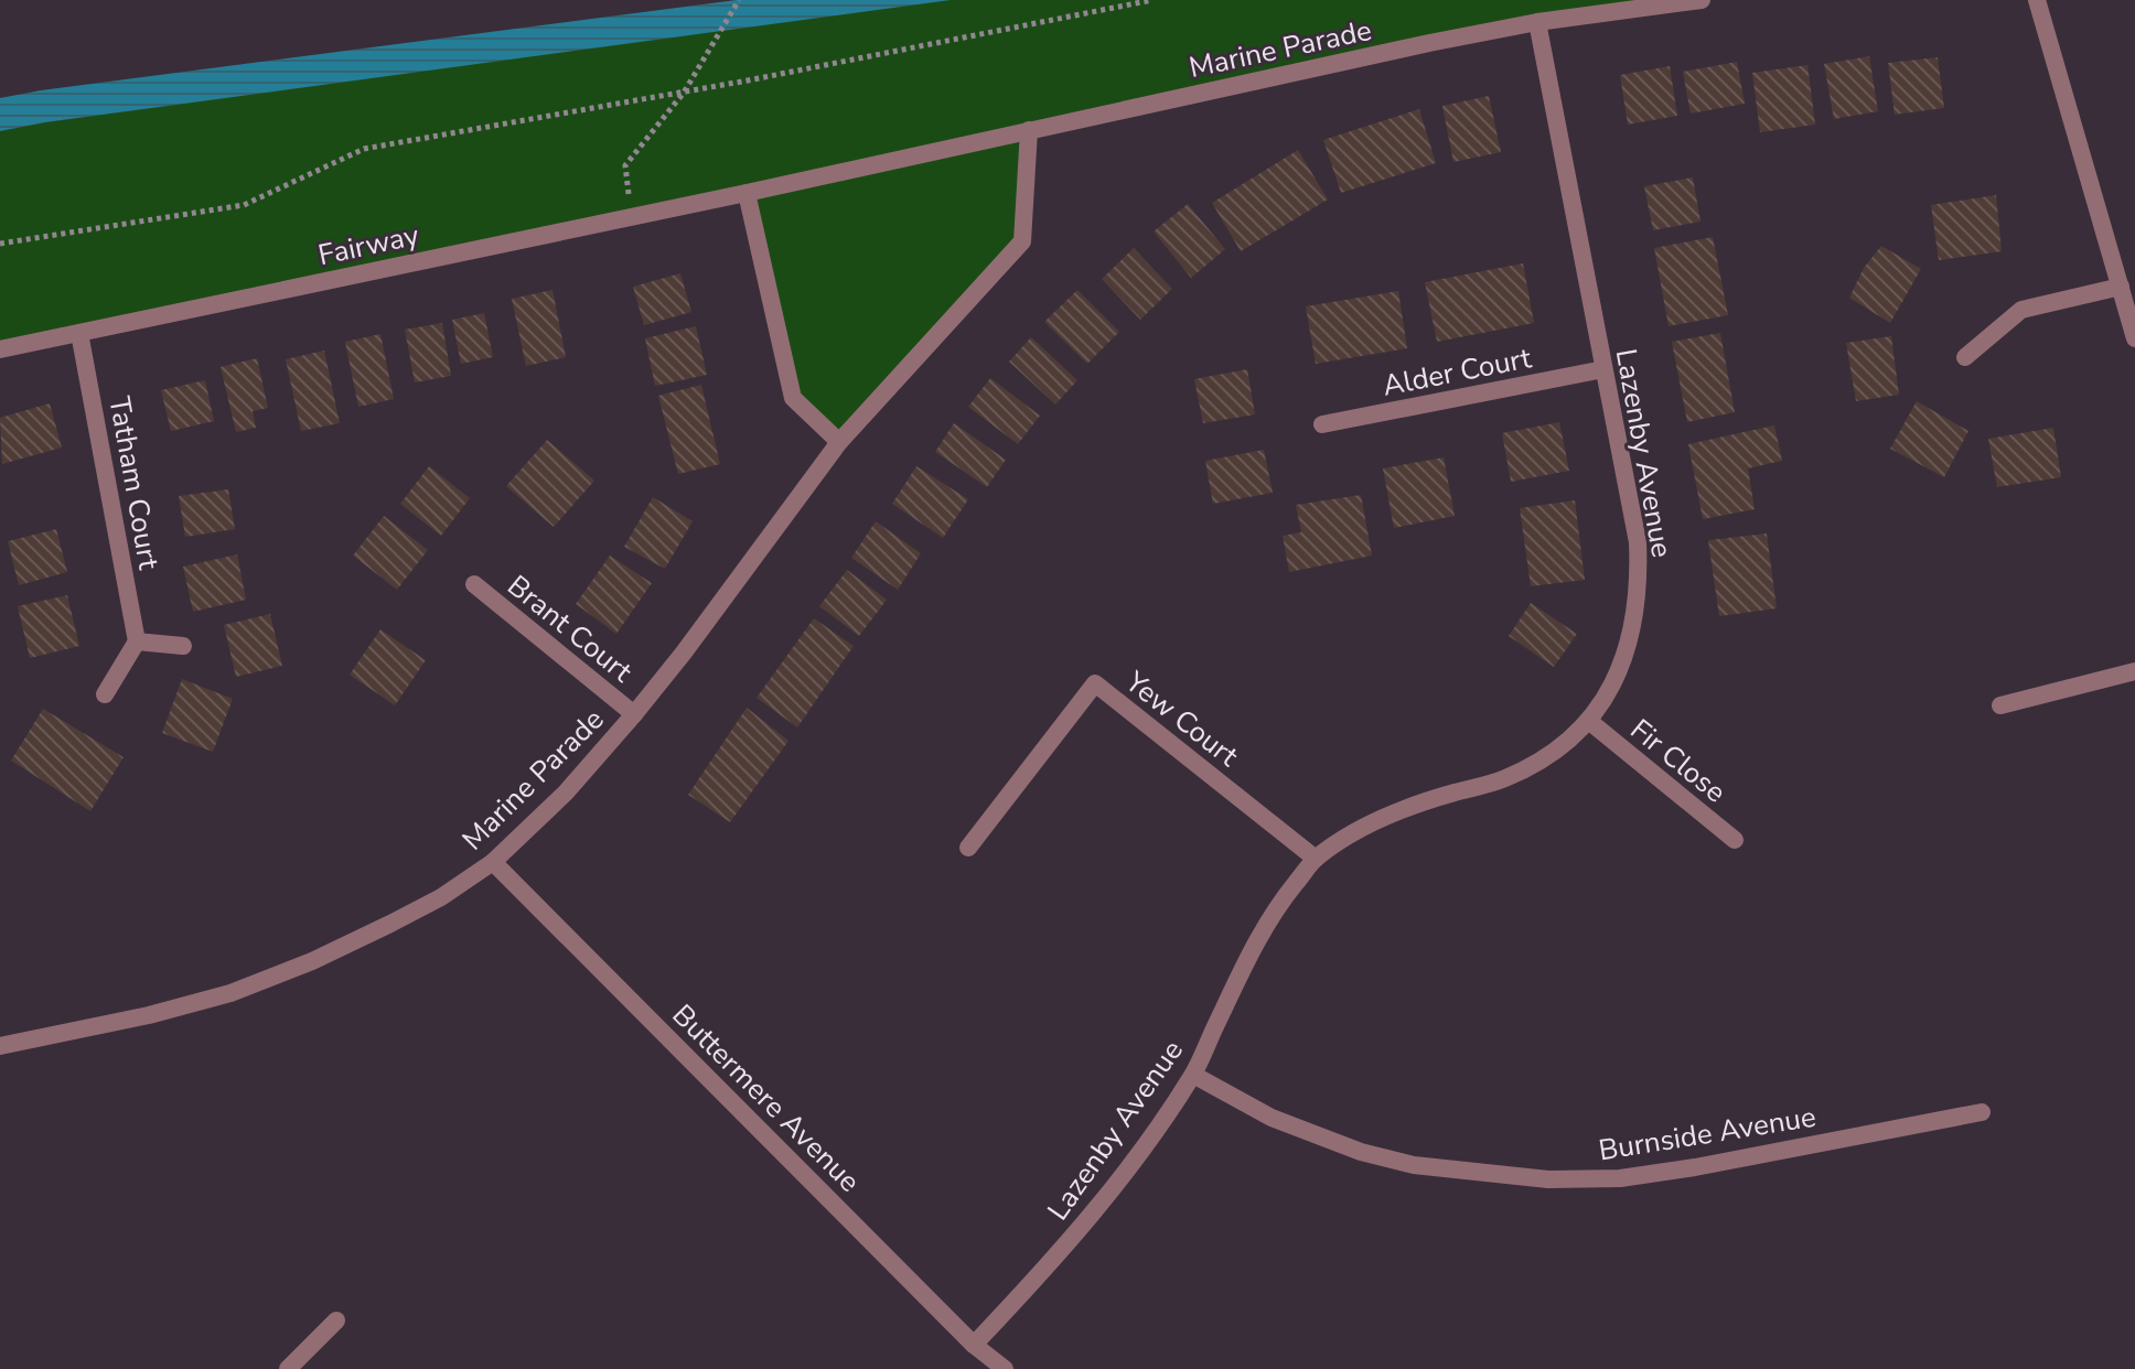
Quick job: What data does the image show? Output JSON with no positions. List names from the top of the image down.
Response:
{
  "streets": {
    "street": [
      "Marine Parade",
      "Fairway",
      "Alder Court",
      "Lazenby Avenue",
      "Tatham Court",
      "Brant Court",
      "Yew Court",
      "Fir Close",
      "Buttermere Avenue",
      "Burnside Avenue"
    ]
  },
  "crossings": [
    ["Marine Parade", "Fairway"],
    ["Marine Parade", "Lazenby Avenue"],
    ["Marine Parade", "Brant Court"],
    ["Marine Parade", "Buttermere Avenue"],
    ["Fairway", "Tatham Court"],
    ["Alder Court", "Lazenby Avenue"],
    ["Lazenby Avenue", "Yew Court"],
    ["Lazenby Avenue", "Fir Close"],
    ["Lazenby Avenue", "Buttermere Avenue"],
    ["Lazenby Avenue", "Burnside Avenue"]
  ]
}
